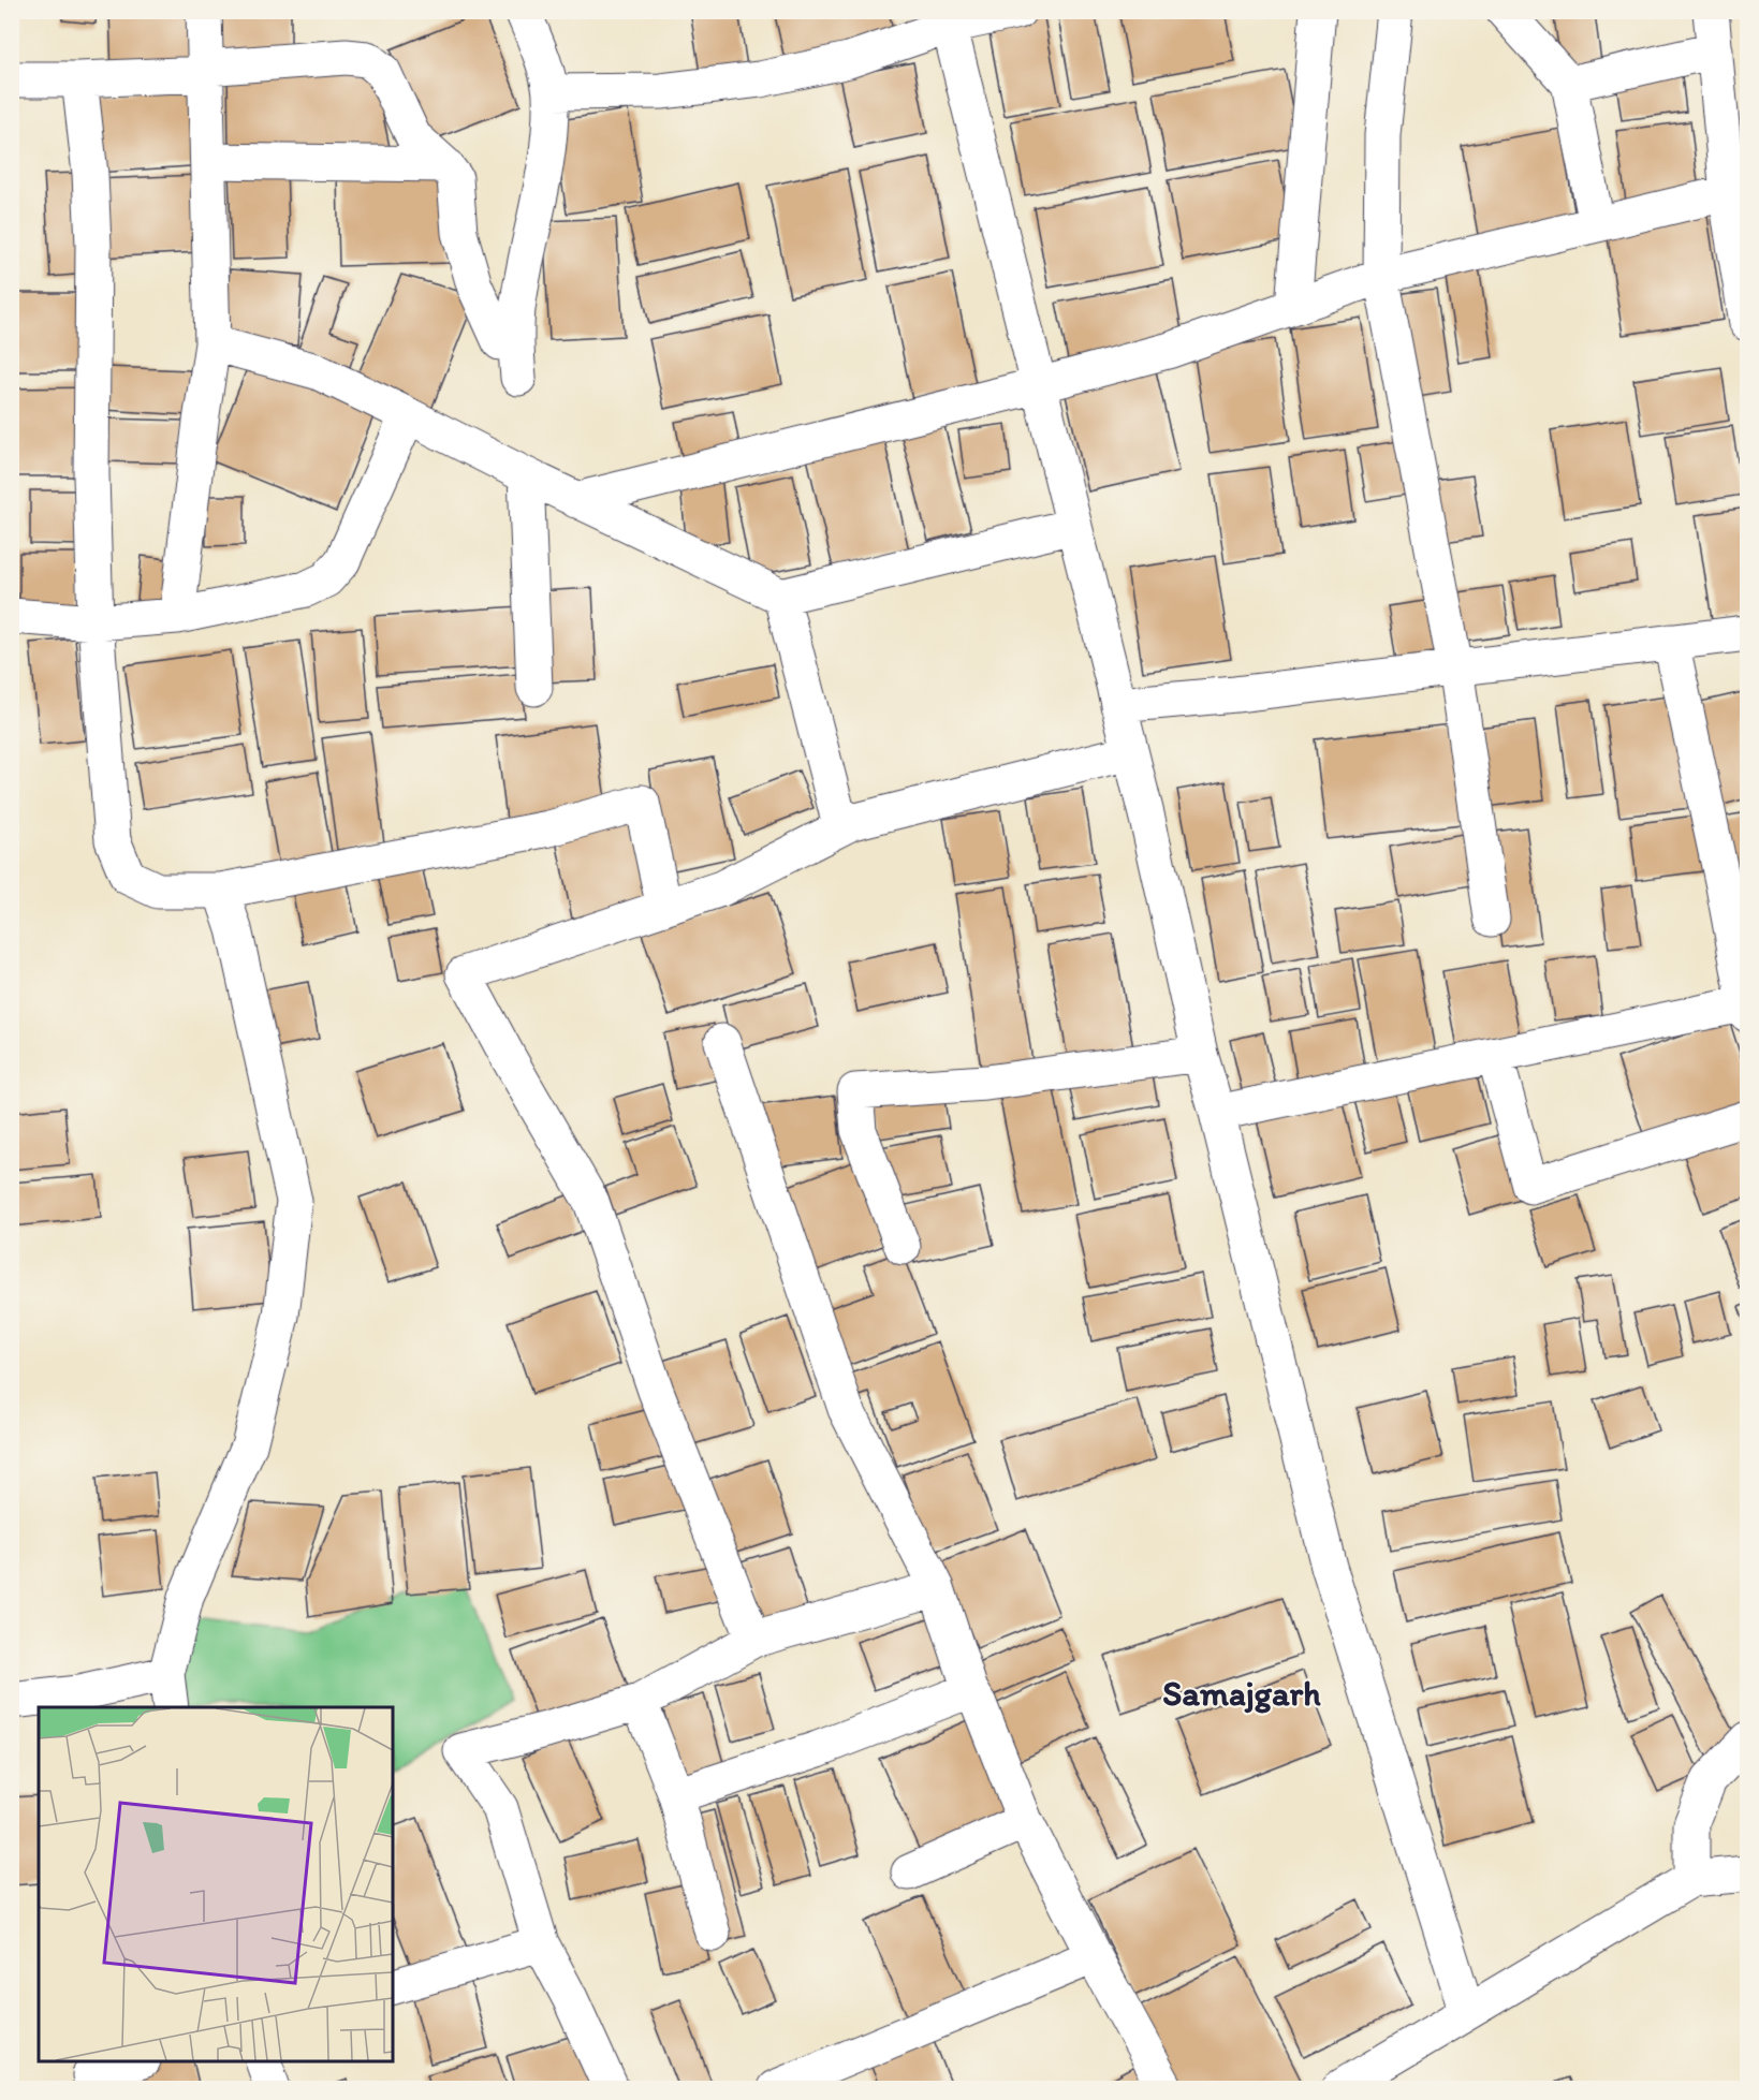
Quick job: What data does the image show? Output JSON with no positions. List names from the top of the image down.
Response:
{
  "districts": ["Samajgarh"]
}
